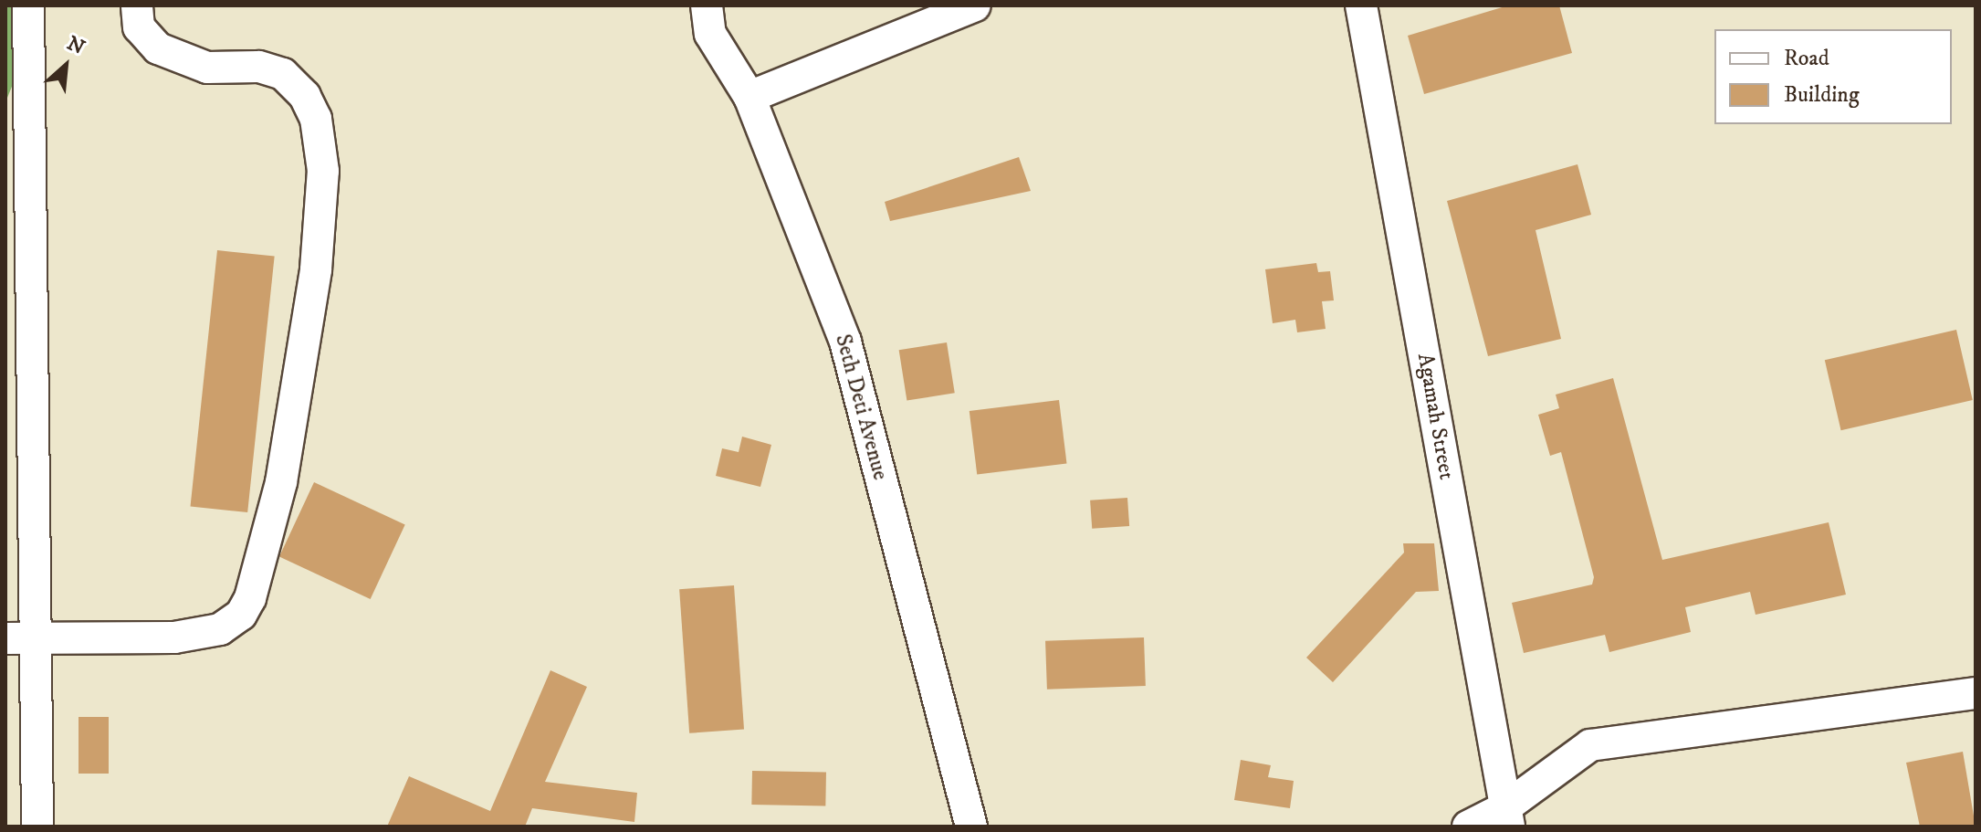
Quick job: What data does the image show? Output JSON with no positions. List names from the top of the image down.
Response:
{
  "streets": {
    "street": ["Seth Deti Avenue", "Agamah Street"]
  },
  "legend": ["Road", "Building"],
  "north": "top right"
}
